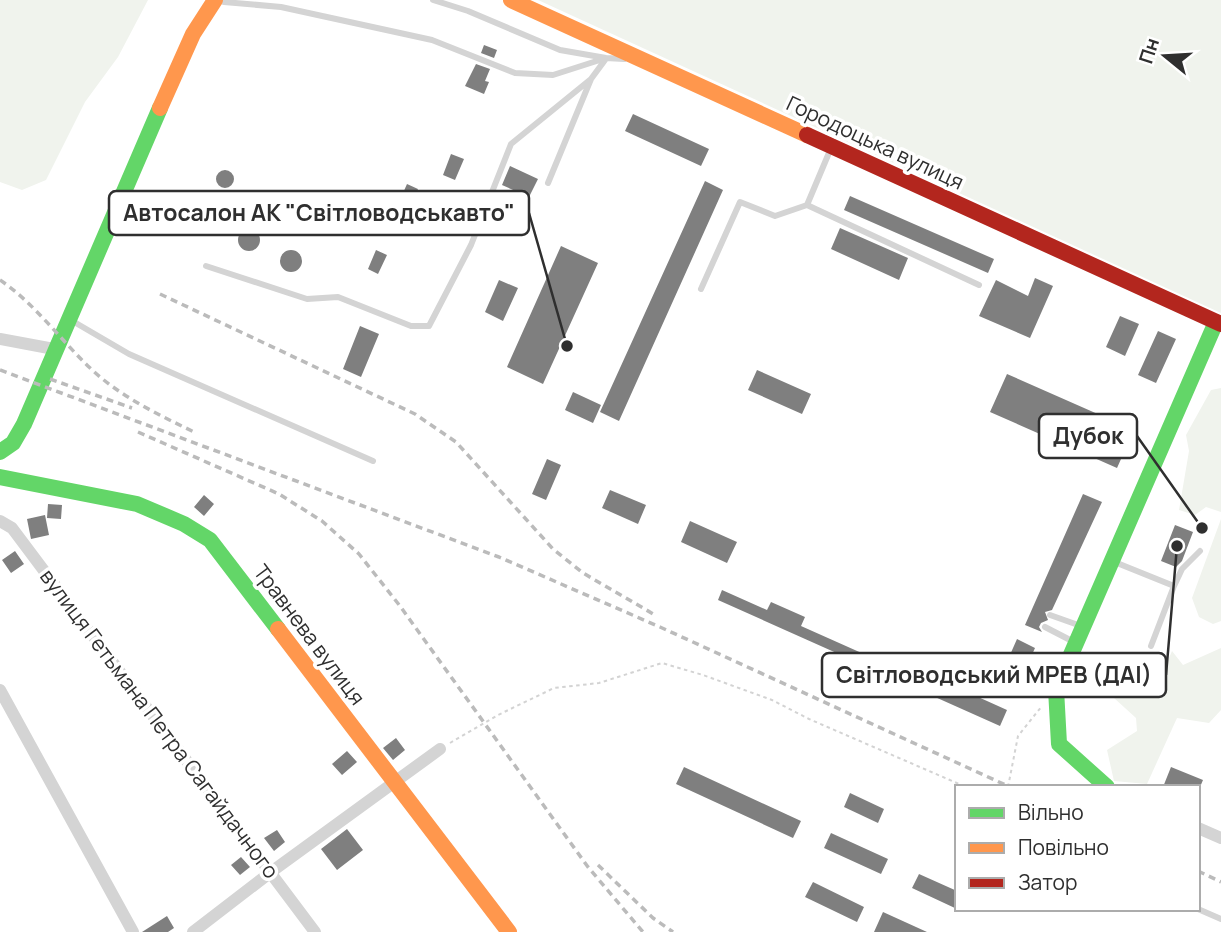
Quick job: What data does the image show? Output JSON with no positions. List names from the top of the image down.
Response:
{
  "streets": {
    "street": ["Городоцька вулиця", "Травнева вулиця", "вулиця Гетьмана Петра Сагайдачного"]
  },
  "places": ["Автосалон АК \"Світловодськавто\"", "Дубок", "Світловодський МРЕВ (ДАІ)"],
  "legend": ["Вільно", "Повільно", "Затор"],
  "north": "left"
}
